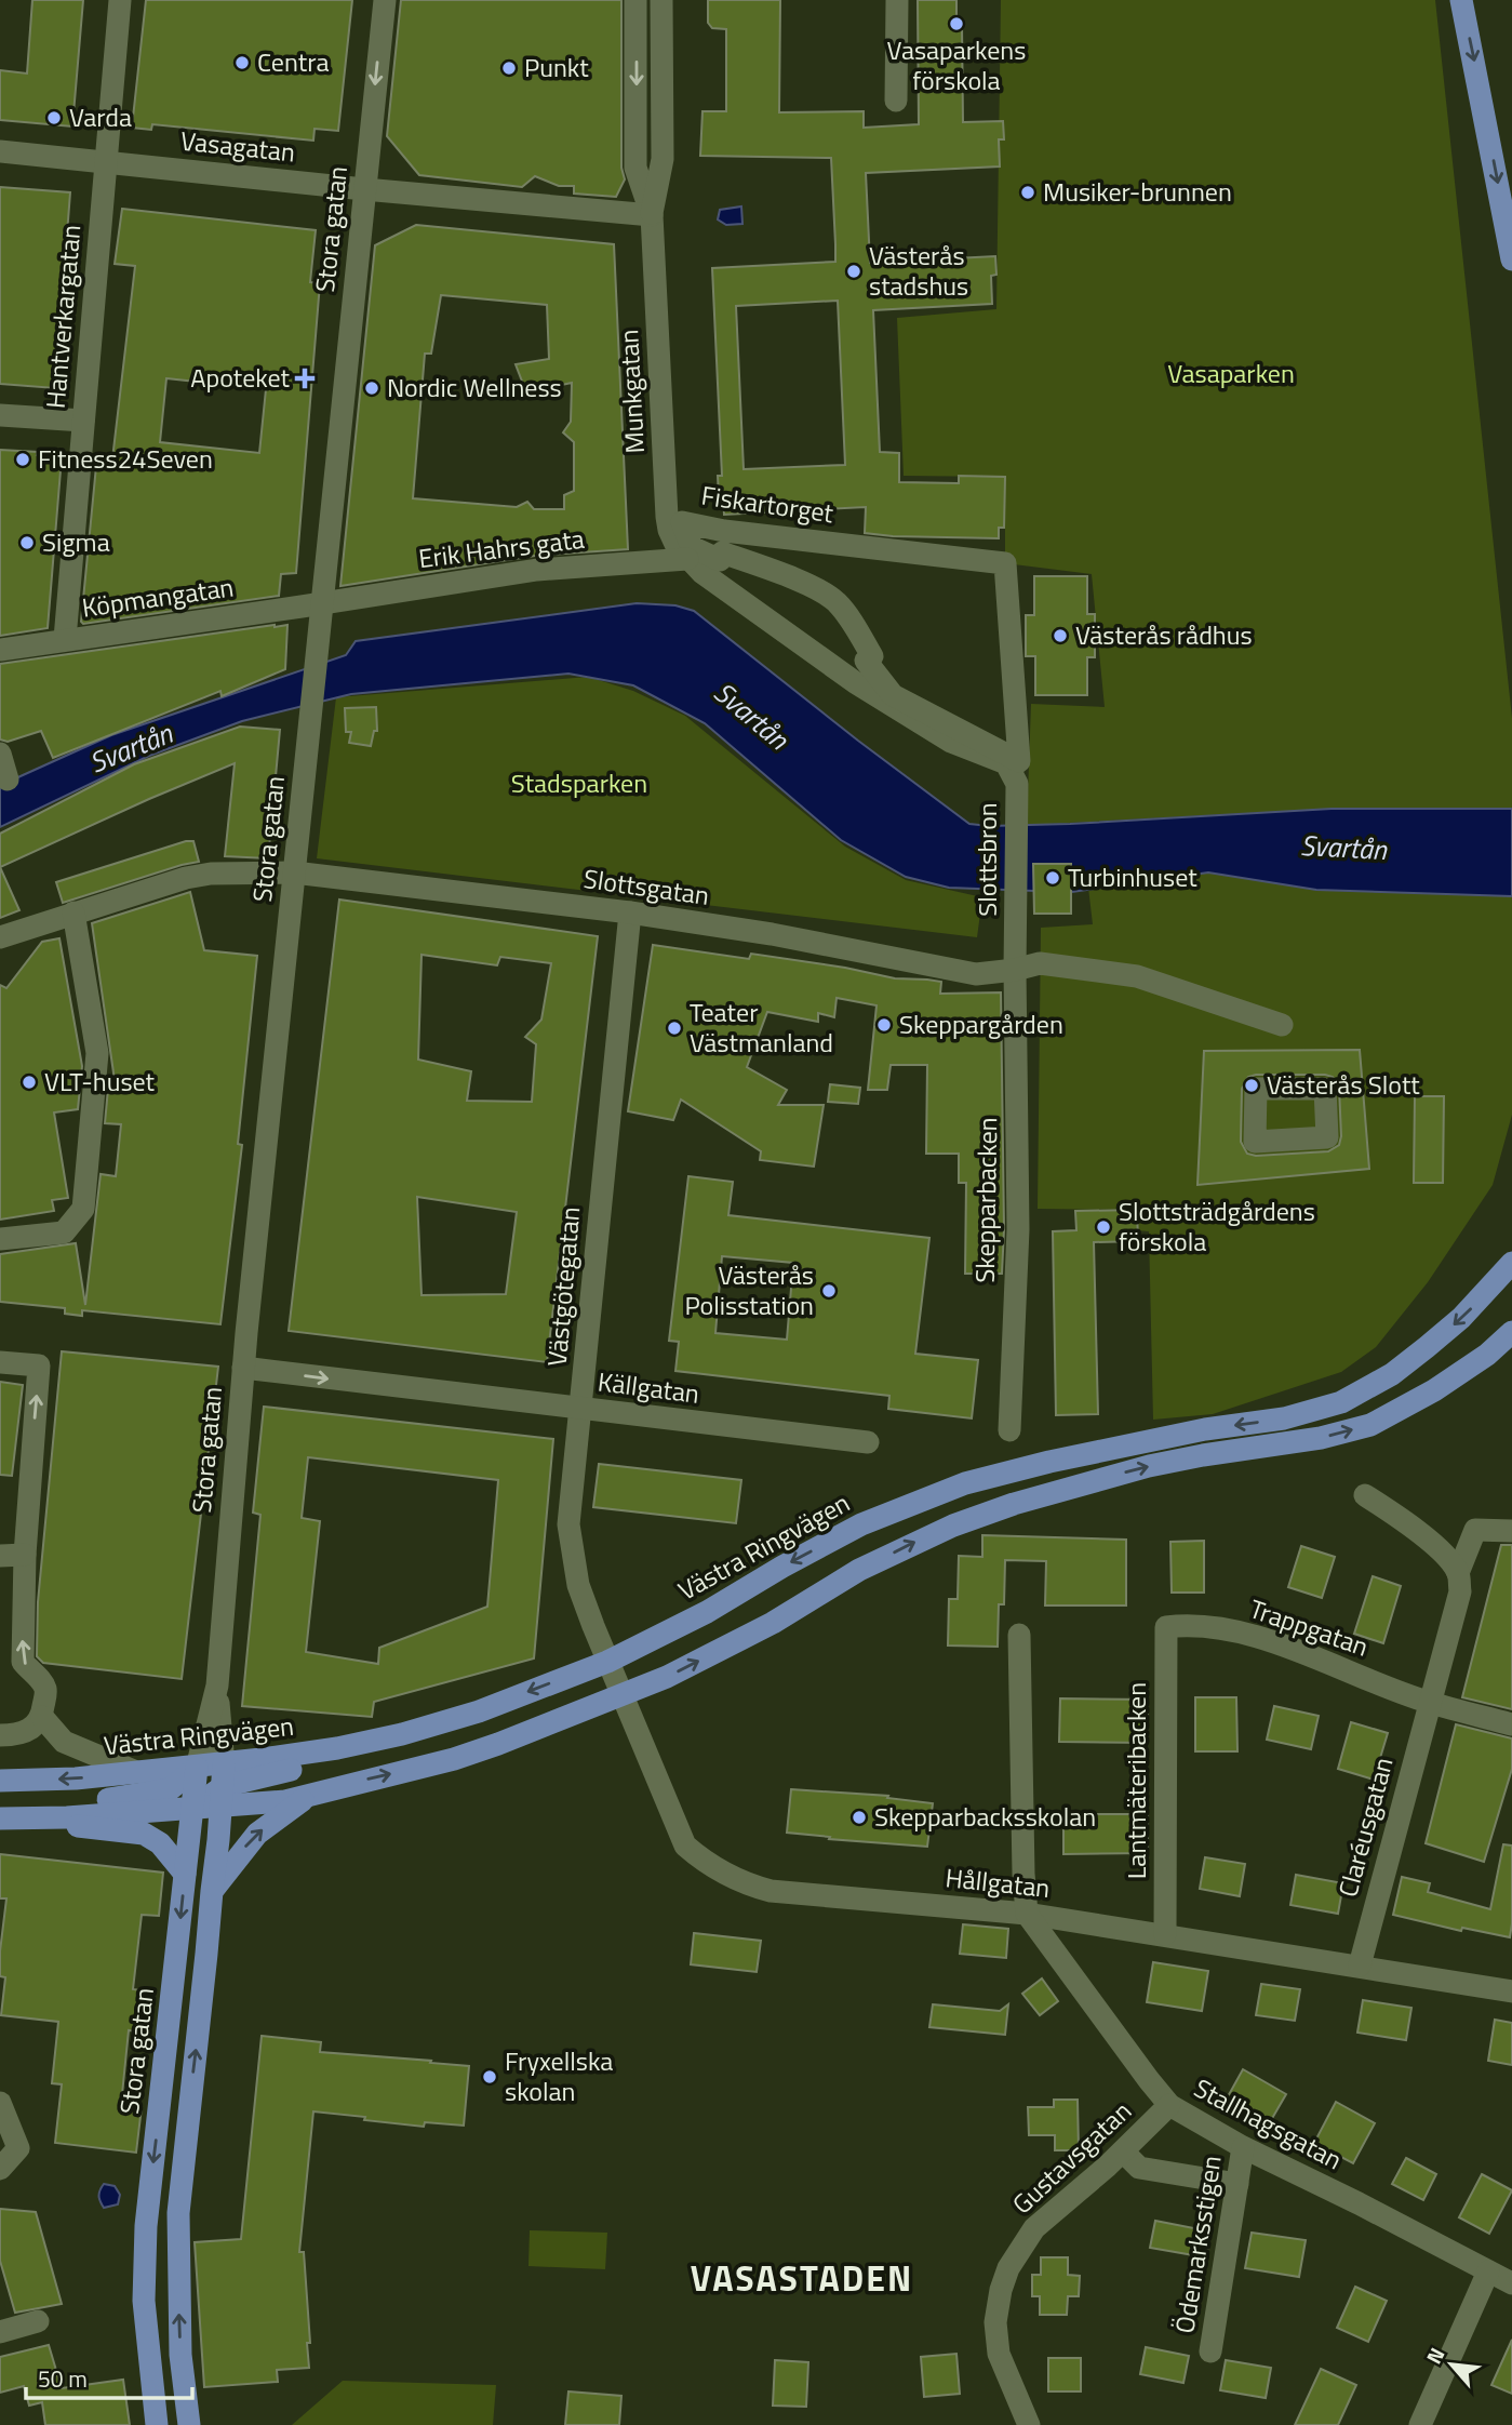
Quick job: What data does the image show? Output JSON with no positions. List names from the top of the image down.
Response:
{
  "streets": {
    "main road": ["Stora gatan", "Västra Ringvägen"],
    "street": [
      "Vasagatan",
      "Hantverkargatan",
      "Munkgatan",
      "Fiskartorget",
      "Erik Hahrs gata",
      "Köpmangatan",
      "Slottsbron",
      "Slottsgatan",
      "Skepparbacken",
      "Västgötegatan",
      "Källgatan",
      "Trappgatan",
      "Lantmäteribacken",
      "Claréusgatan",
      "Hållgatan",
      "Stallhagsgatan",
      "Gustavsgatan",
      "Ödemarksstigen"
    ]
  },
  "crossings": [
    ["Vasagatan", "Stora gatan"],
    ["Vasagatan", "Hantverkargatan"],
    ["Vasagatan", "Munkgatan"],
    ["Stora gatan", "Erik Hahrs gata"],
    ["Stora gatan", "Köpmangatan"],
    ["Stora gatan", "Slottsgatan"],
    ["Stora gatan", "Källgatan"],
    ["Stora gatan", "Västra Ringvägen"],
    ["Hantverkargatan", "Köpmangatan"],
    ["Munkgatan", "Erik Hahrs gata"],
    ["Munkgatan", "Slottsbron"],
    ["Erik Hahrs gata", "Köpmangatan"],
    ["Erik Hahrs gata", "Slottsbron"],
    ["Slottsbron", "Slottsgatan"],
    ["Slottsbron", "Skepparbacken"],
    ["Slottsgatan", "Skepparbacken"],
    ["Slottsgatan", "Västgötegatan"],
    ["Västgötegatan", "Källgatan"],
    ["Västgötegatan", "Västra Ringvägen"],
    ["Västgötegatan", "Hållgatan"],
    ["Västra Ringvägen", "Hållgatan"],
    ["Trappgatan", "Lantmäteribacken"],
    ["Trappgatan", "Claréusgatan"],
    ["Lantmäteribacken", "Hållgatan"],
    ["Claréusgatan", "Hållgatan"],
    ["Hållgatan", "Stallhagsgatan"],
    ["Stallhagsgatan", "Gustavsgatan"],
    ["Stallhagsgatan", "Ödemarksstigen"]
  ],
  "one_way": ["Källgatan"],
  "districts": ["VASASTADEN"],
  "water": ["Svartån"],
  "parks": ["Vasaparken", "Stadsparken"],
  "places": {
    "other": [
      "Vasaparkens förskola",
      "Centra",
      "Punkt",
      "Varda",
      "Musiker-brunnen",
      "Västerås stadshus",
      "Nordic Wellness",
      "Fitness24Seven",
      "Sigma",
      "Västerås rådhus",
      "Turbinhuset",
      "Skeppargården",
      "Teater Västmanland",
      "VLT-huset",
      "Västerås Slott",
      "Slottsträdgårdens förskola",
      "Västerås Polisstation",
      "Skepparbacksskolan",
      "Fryxellska skolan"
    ],
    "health": ["Apoteket"]
  },
  "scale_bar": "50 m",
  "north": "top left"
}
